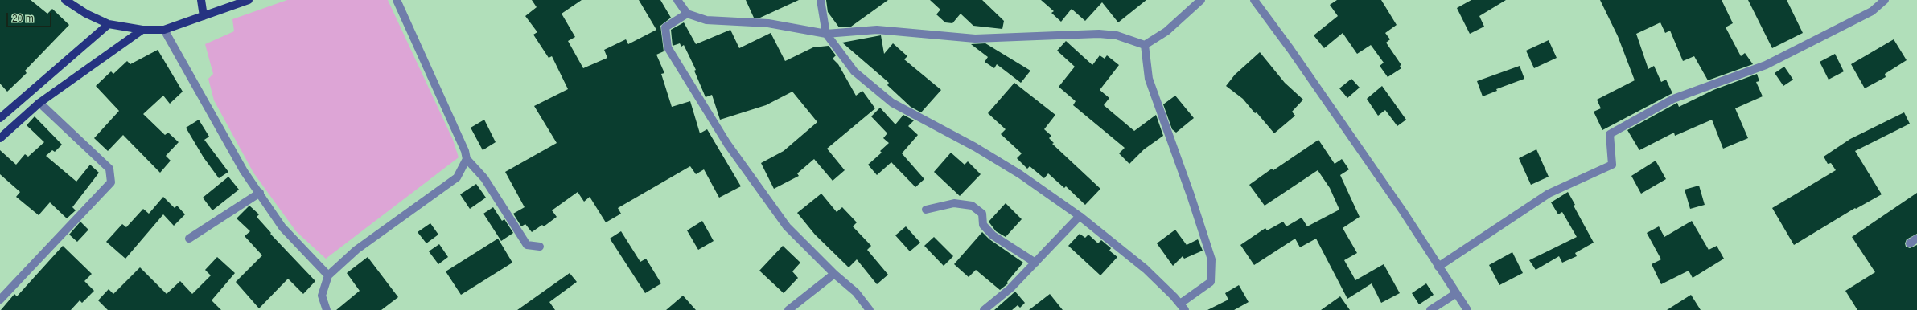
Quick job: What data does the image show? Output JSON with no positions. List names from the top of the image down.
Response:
{
  "scale_bar": "20 m"
}
